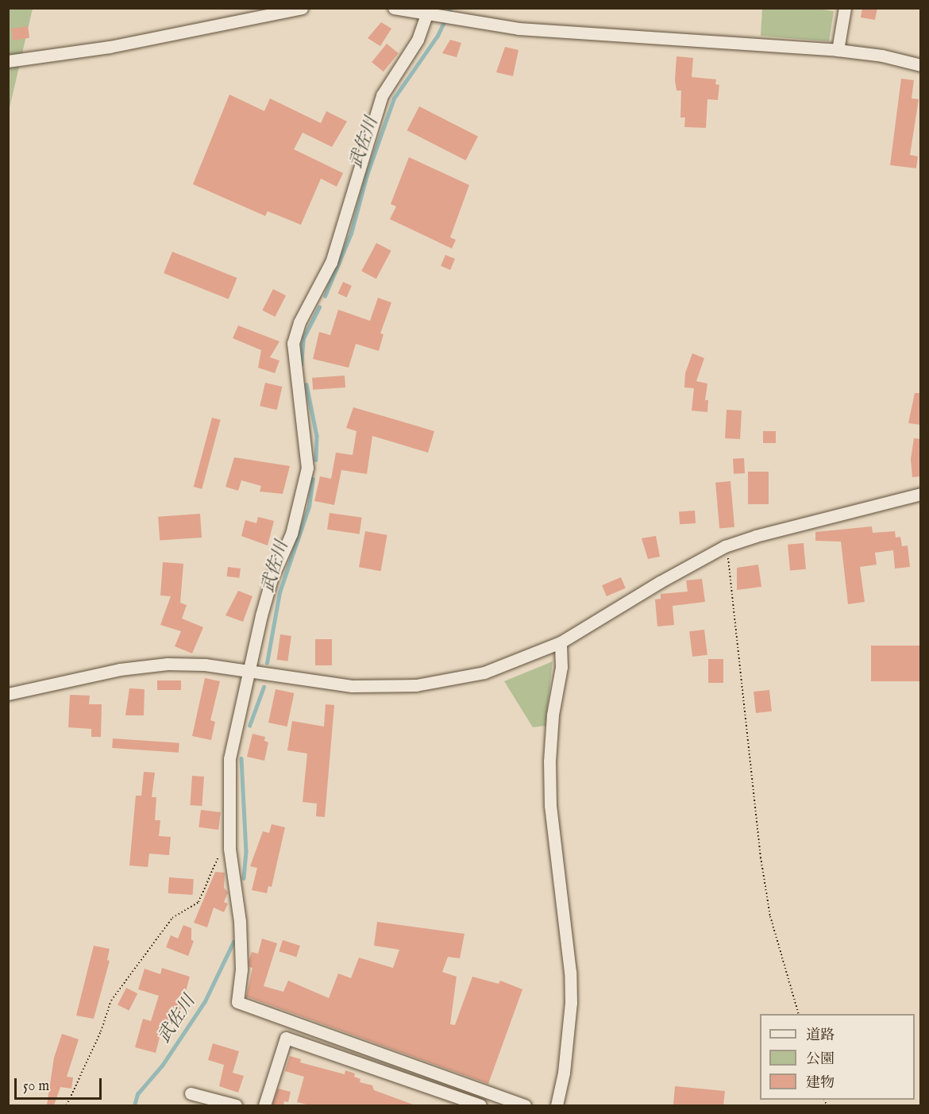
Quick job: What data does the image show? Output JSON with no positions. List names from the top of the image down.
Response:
{
  "water": ["武佐川"],
  "legend": ["道路", "公園", "建物"],
  "scale_bar": "50 m"
}
